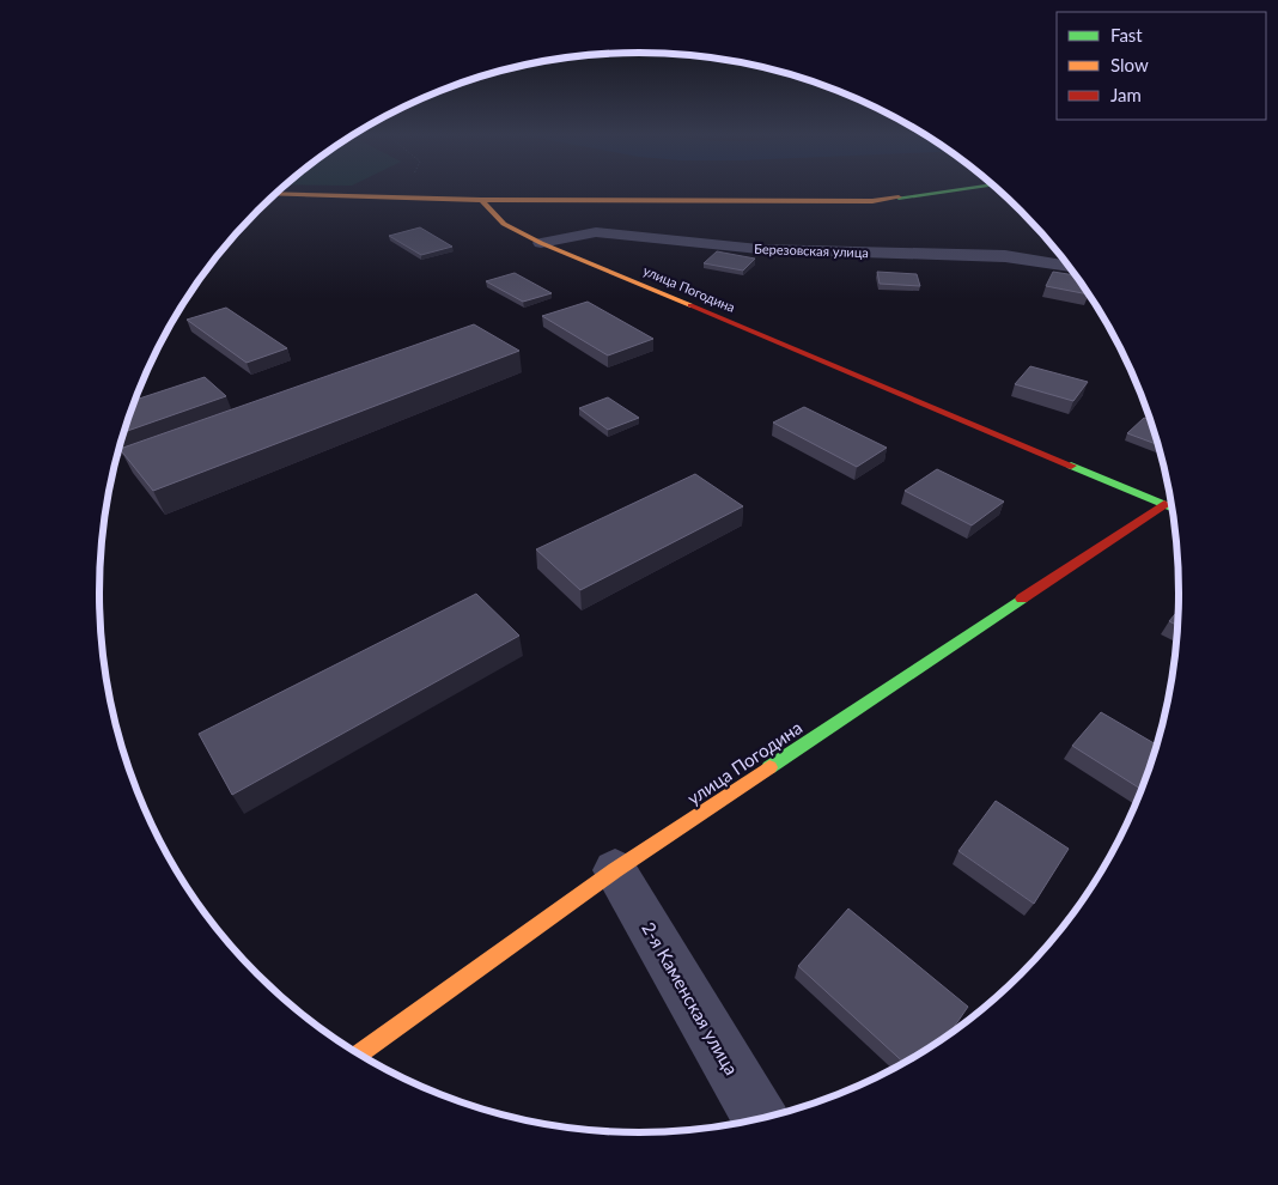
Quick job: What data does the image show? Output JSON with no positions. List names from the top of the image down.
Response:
{
  "streets": {
    "street": ["Березовская улица", "улица Погодина", "2-я Каменская улица"]
  },
  "crossings": [
    ["Березовская улица", "улица Погодина"],
    ["улица Погодина", "2-я Каменская улица"]
  ],
  "legend": ["Fast", "Slow", "Jam"]
}
